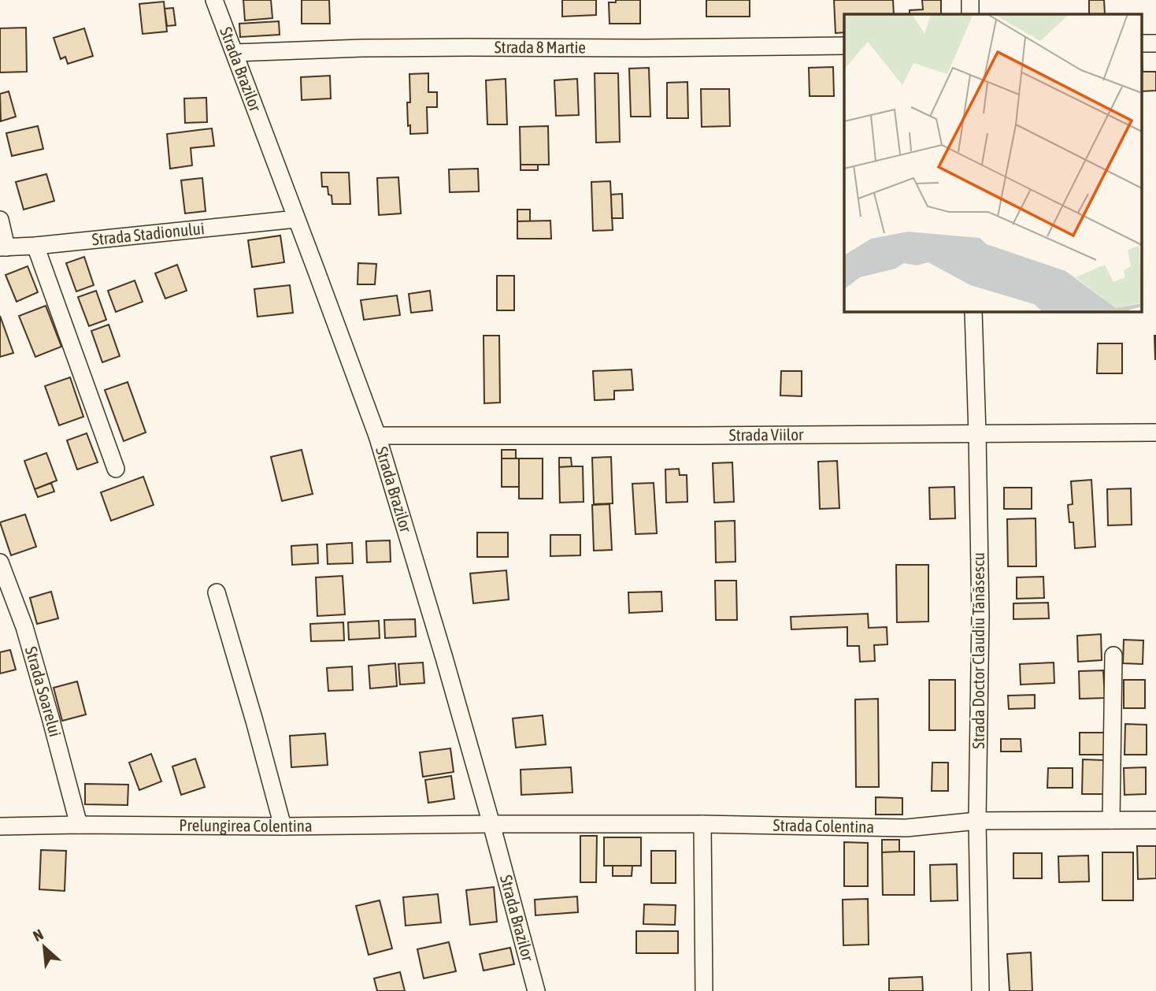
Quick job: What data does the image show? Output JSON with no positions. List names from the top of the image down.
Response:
{
  "streets": {
    "street": [
      "Strada 8 Martie",
      "Strada Brazilor",
      "Strada Stadionului",
      "Strada Viilor",
      "Strada Doctor Claudiu Tănăsescu",
      "Strada Soarelui",
      "Prelungirea Colentina",
      "Strada Colentina"
    ]
  },
  "crossings": [
    ["Strada 8 Martie", "Strada Brazilor"],
    ["Strada Brazilor", "Strada Stadionului"],
    ["Strada Brazilor", "Strada Viilor"],
    ["Strada Brazilor", "Prelungirea Colentina"],
    ["Strada Brazilor", "Strada Colentina"],
    ["Strada Viilor", "Strada Doctor Claudiu Tănăsescu"],
    ["Strada Doctor Claudiu Tănăsescu", "Strada Colentina"],
    ["Strada Soarelui", "Prelungirea Colentina"],
    ["Prelungirea Colentina", "Strada Colentina"]
  ],
  "north": "top left"
}
